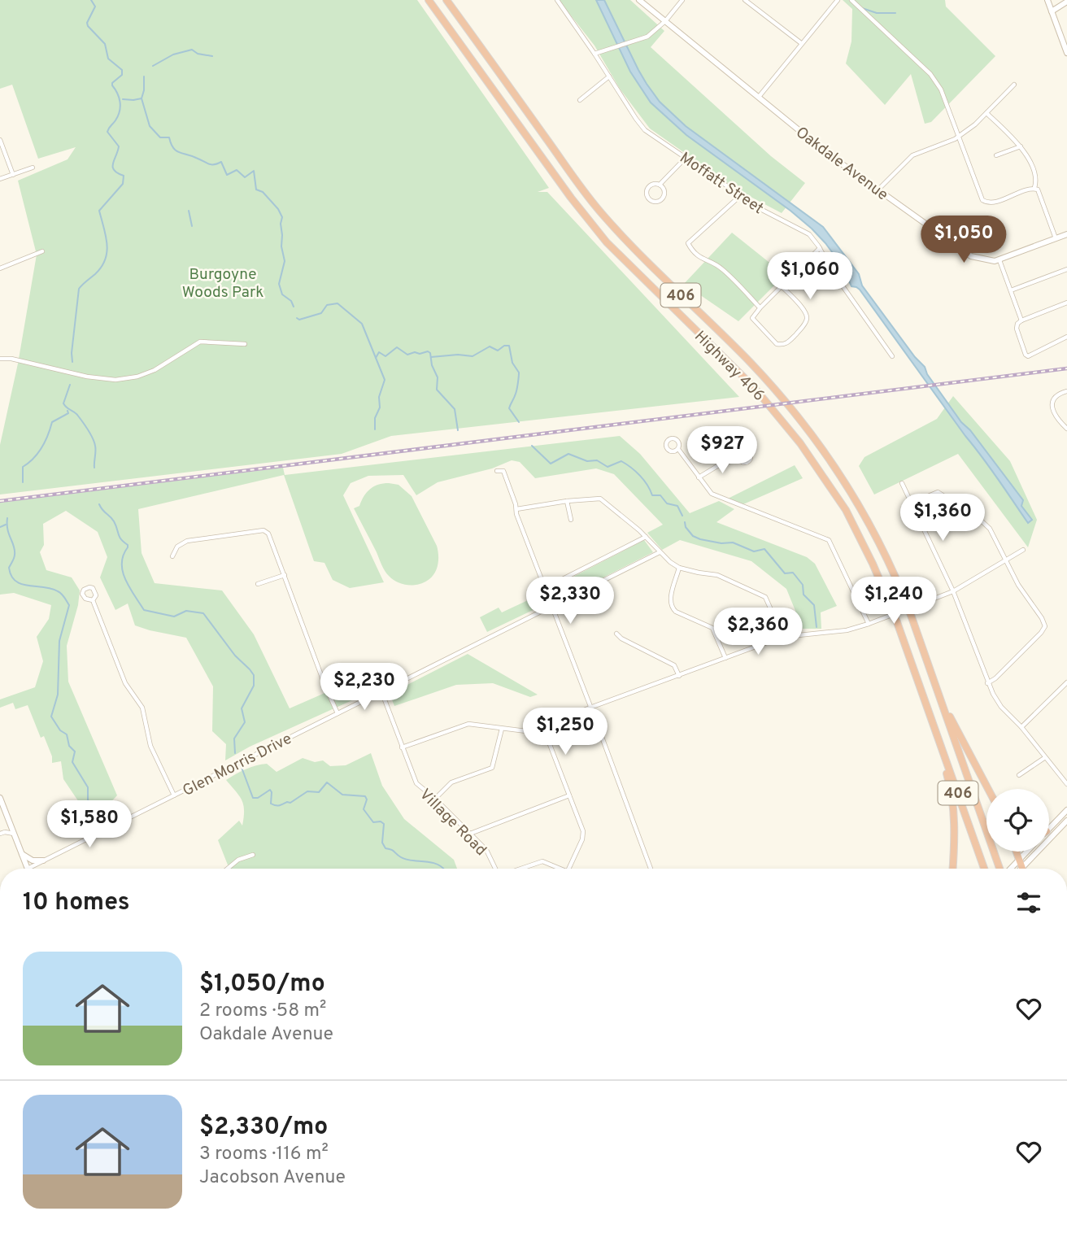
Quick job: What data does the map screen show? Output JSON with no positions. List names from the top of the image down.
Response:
{
  "streets": {
    "highway": ["406", "Highway 406"],
    "street": [
      "Oakdale Avenue",
      "Moffatt Street",
      "Glen Morris Drive",
      "Village Road"
    ]
  },
  "crossings": [
    ["Glen Morris Drive", "Village Road"]
  ],
  "parks": ["Burgoyne Woods Park"],
  "page": {
    "price": [
      "$1,050",
      "$1,060",
      "$927",
      "$1,360",
      "$2,330",
      "$1,240",
      "$2,360",
      "$2,230",
      "$1,250",
      "$1,580"
    ],
    "heading": "10 homes",
    "list": [
      {
        "name": "$1,050/mo",
        "note": "2 rooms · 58 m² · Oakdale Avenue"
      },
      {
        "name": "$2,330/mo",
        "note": "3 rooms · 116 m² · Jacobson Avenue"
      }
    ]
  }
}
